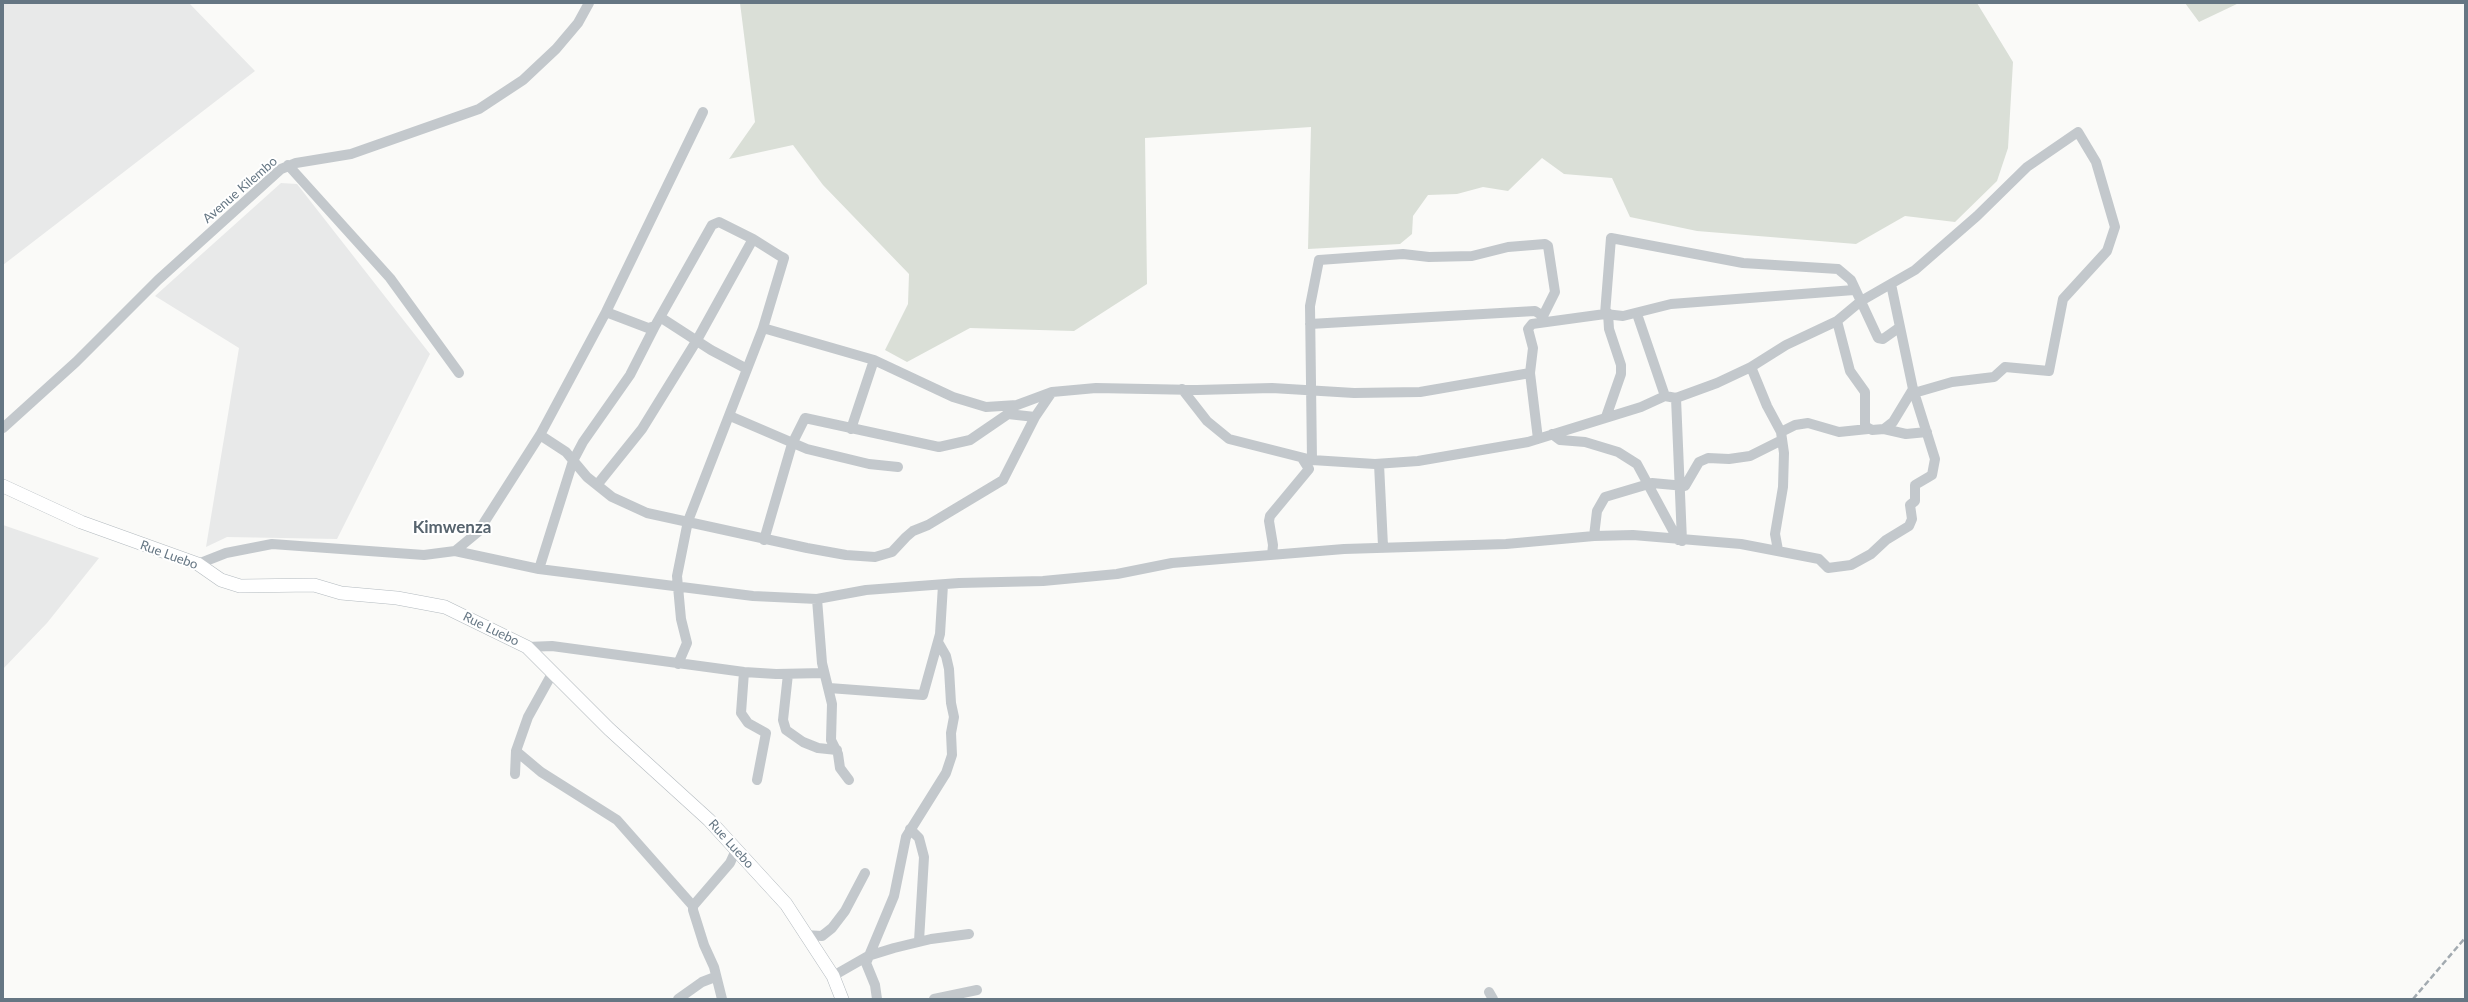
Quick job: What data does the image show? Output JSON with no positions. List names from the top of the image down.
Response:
{
  "streets": {
    "street": ["Avenue Kilembo", "Rue Luebo"]
  },
  "districts": ["Kimwenza"]
}
